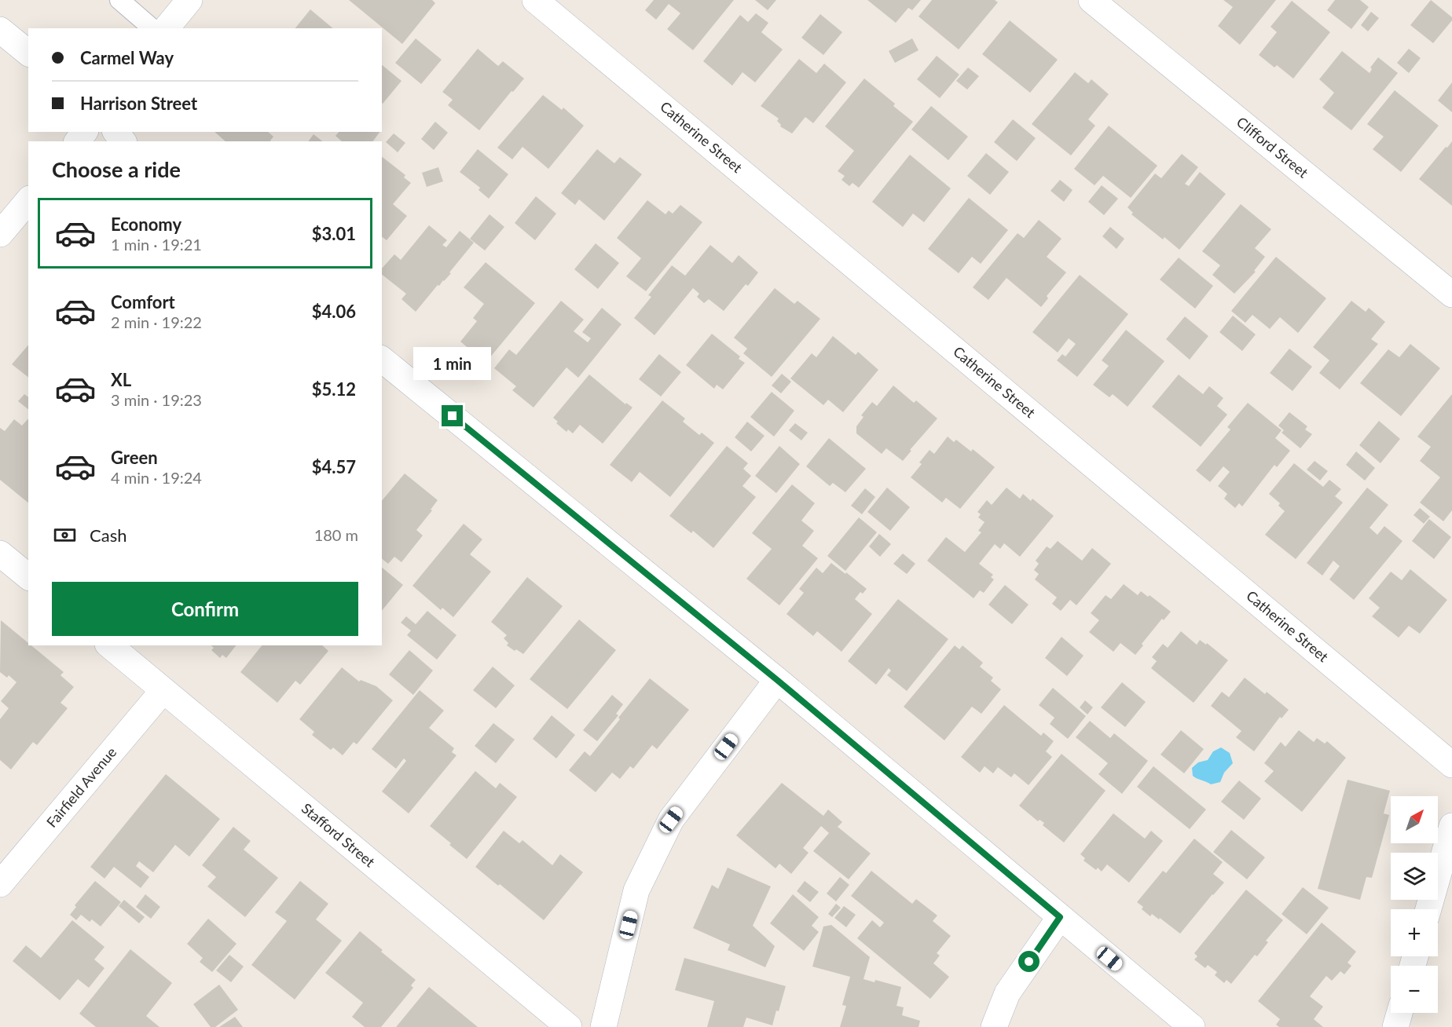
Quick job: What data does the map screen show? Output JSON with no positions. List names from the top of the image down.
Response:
{
  "streets": {
    "street": [
      "Catherine Street",
      "Clifford Street",
      "Fairfield Avenue",
      "Stafford Street"
    ]
  },
  "crossings": [
    ["Fairfield Avenue", "Stafford Street"]
  ],
  "north": "top right",
  "page": {
    "banner": ["Carmel Way", "Harrison Street"],
    "heading": "Choose a ride",
    "list": [
      {
        "name": "Economy",
        "note": "1 min · 19:21",
        "value": "$3.01"
      },
      {
        "name": "Comfort",
        "note": "2 min · 19:22",
        "value": "$4.06"
      },
      {
        "name": "XL",
        "note": "3 min · 19:23",
        "value": "$5.12"
      },
      {
        "name": "Green",
        "note": "4 min · 19:24",
        "value": "$4.57"
      }
    ],
    "bubble": "1 min",
    "pay": ["Cash", "180 m"],
    "buttons": "Confirm",
    "map_buttons": ["+", "−"]
  }
}
